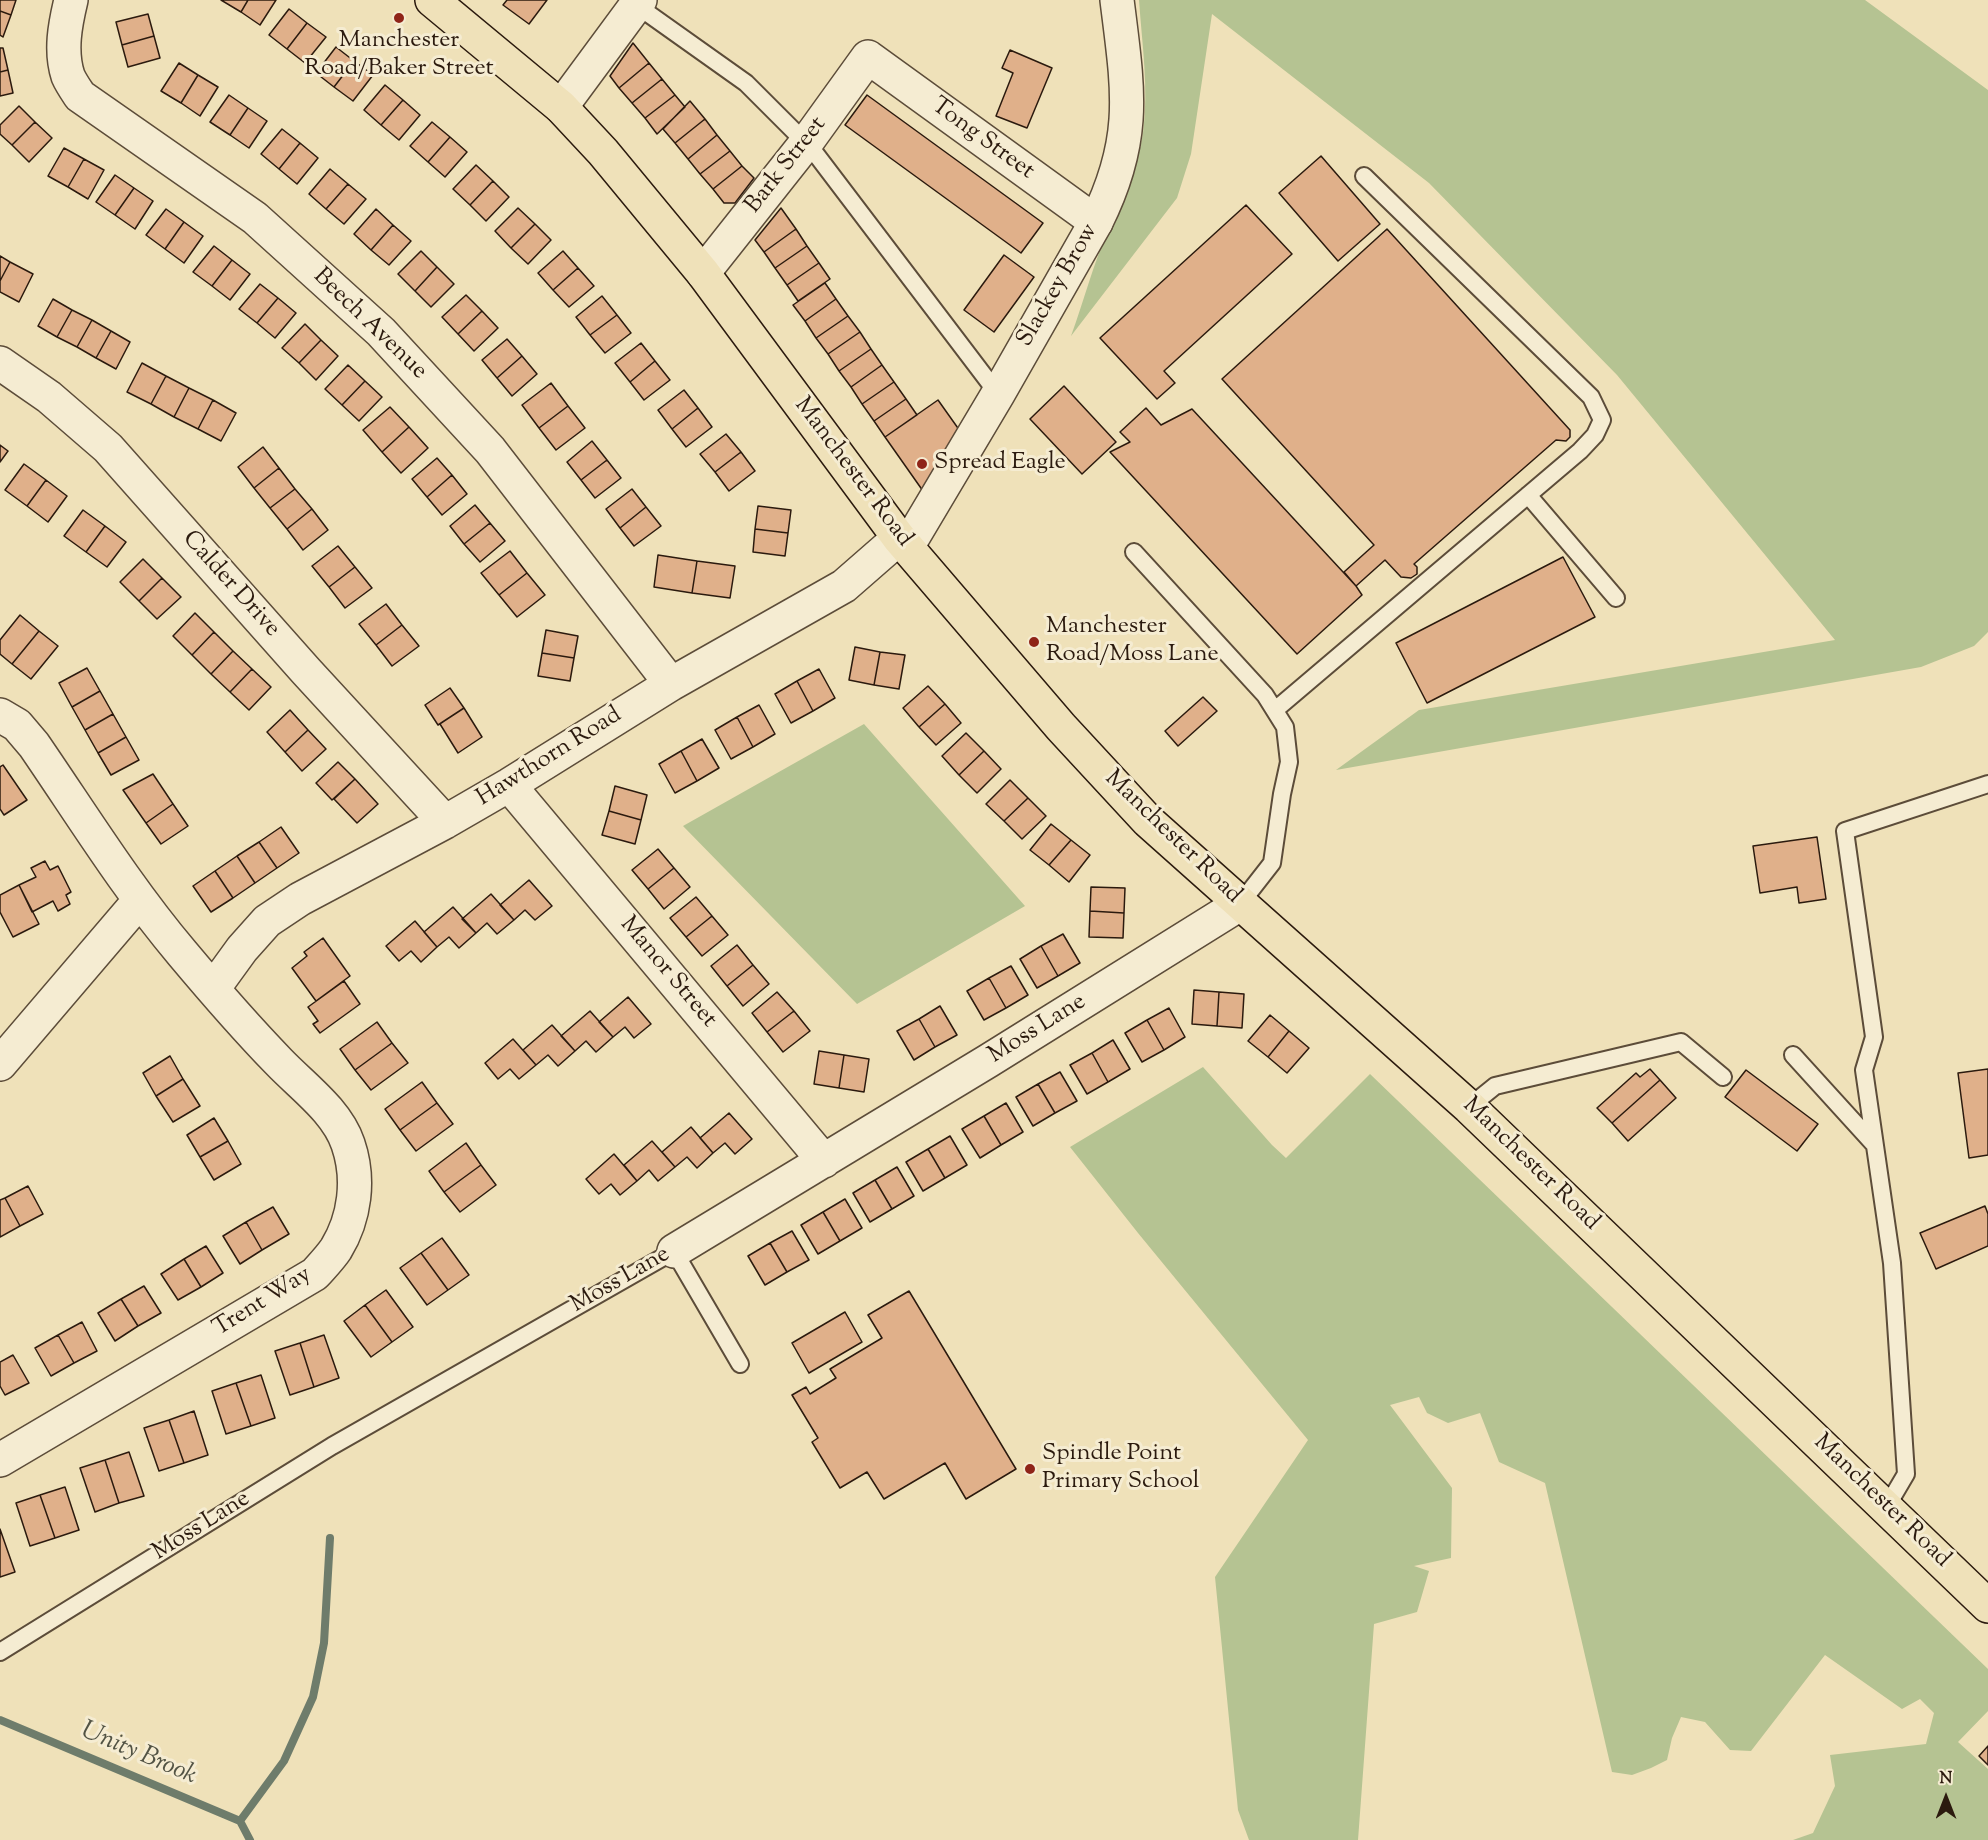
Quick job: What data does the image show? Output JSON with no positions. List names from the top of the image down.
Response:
{
  "streets": {
    "main road": ["Manchester Road"],
    "street": [
      "Tong Street",
      "Bark Street",
      "Slackey Brow",
      "Beech Avenue",
      "Calder Drive",
      "Hawthorn Road",
      "Manor Street",
      "Moss Lane",
      "Trent Way"
    ]
  },
  "crossings": [
    ["Tong Street", "Bark Street"],
    ["Tong Street", "Slackey Brow"],
    ["Bark Street", "Manchester Road"],
    ["Slackey Brow", "Manchester Road"],
    ["Slackey Brow", "Hawthorn Road"],
    ["Beech Avenue", "Hawthorn Road"],
    ["Manchester Road", "Hawthorn Road"],
    ["Manchester Road", "Moss Lane"],
    ["Calder Drive", "Hawthorn Road"],
    ["Hawthorn Road", "Manor Street"],
    ["Hawthorn Road", "Trent Way"],
    ["Manor Street", "Moss Lane"]
  ],
  "water": ["Unity Brook"],
  "places": [
    "Manchester Road/Baker Street",
    "Spread Eagle",
    "Manchester Road/Moss Lane",
    "Spindle Point Primary School"
  ],
  "north": "top"
}
